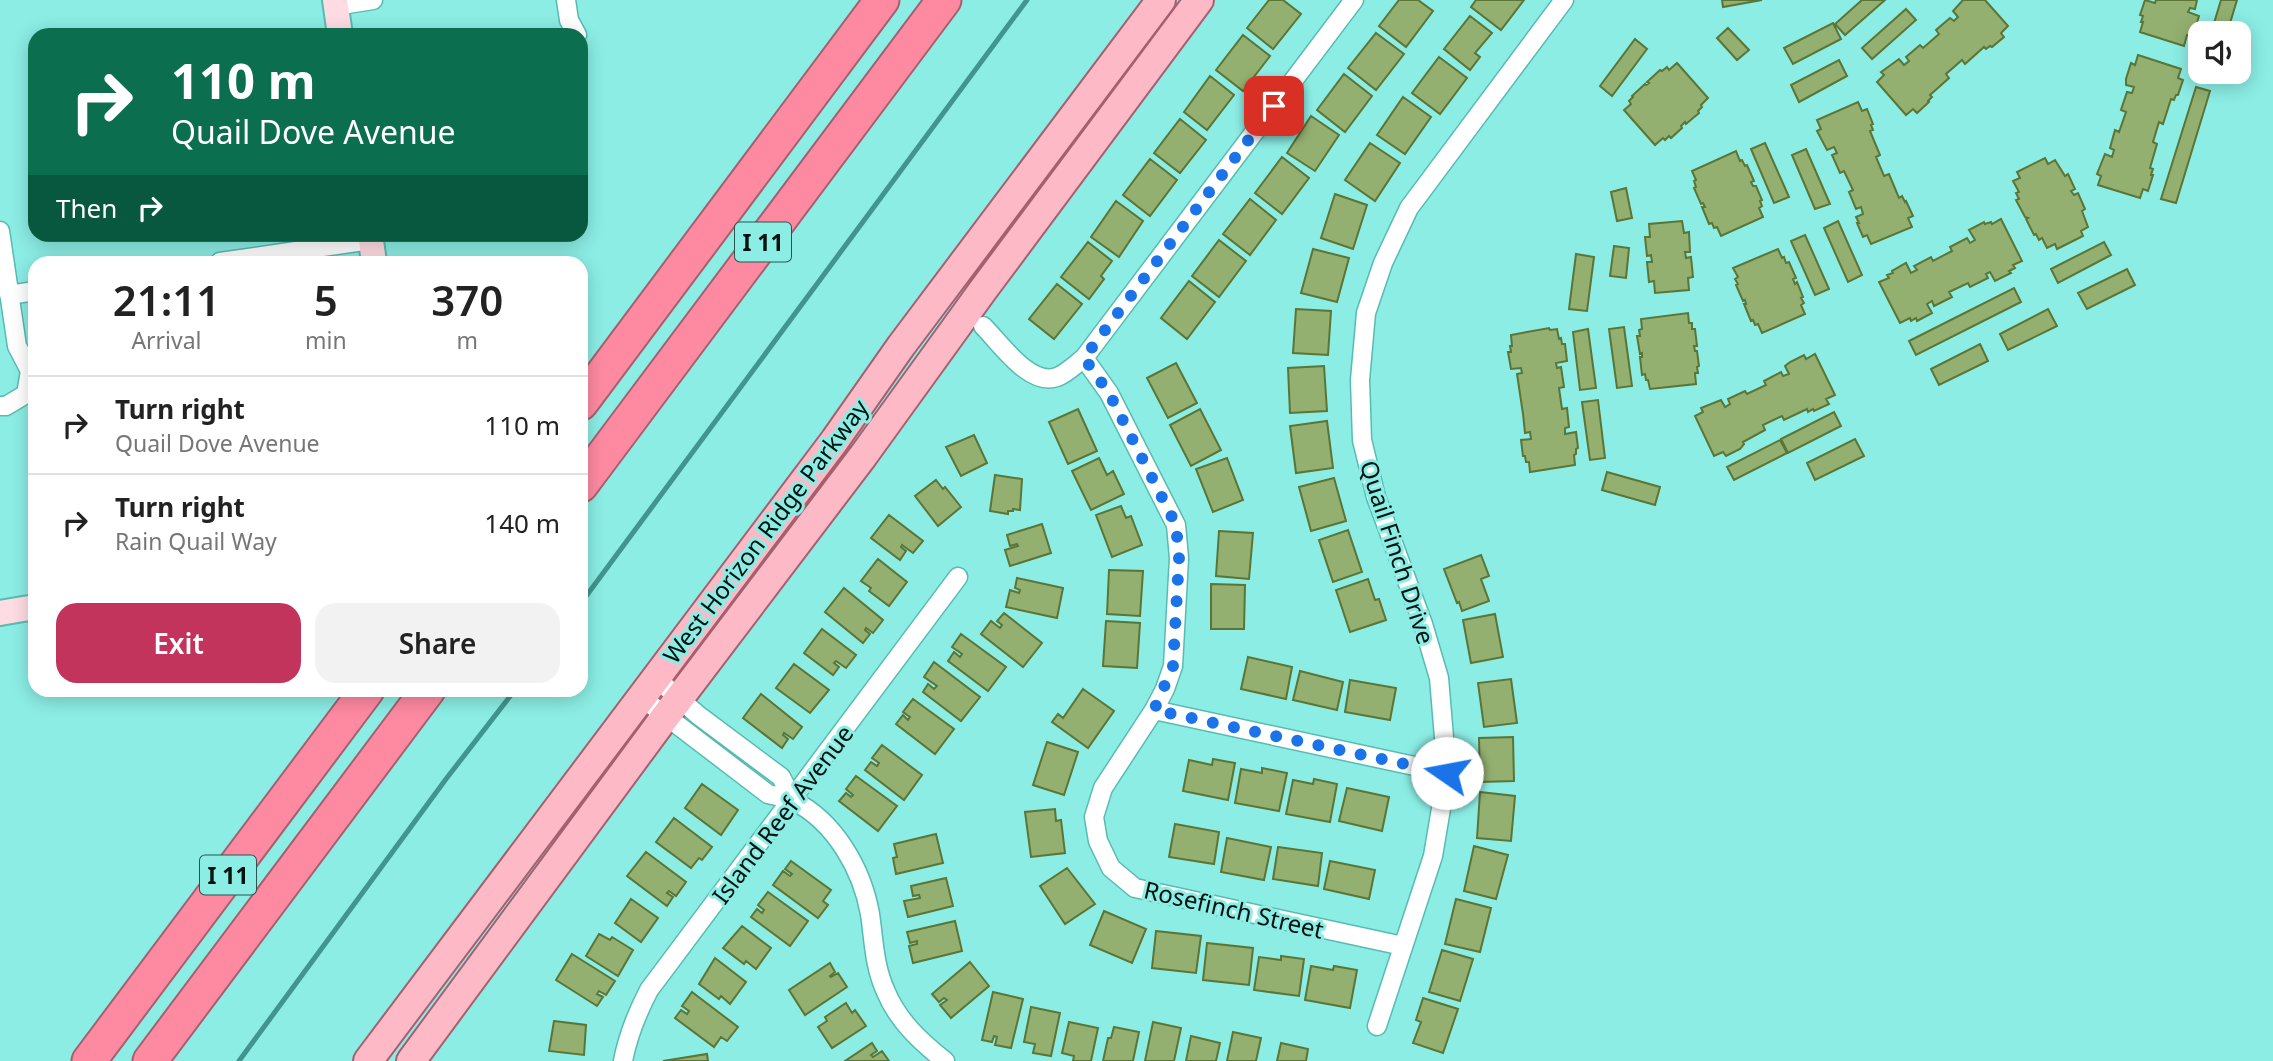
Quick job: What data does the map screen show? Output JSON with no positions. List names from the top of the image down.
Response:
{
  "streets": {
    "highway": ["I 11"],
    "main road": ["West Horizon Ridge Parkway"],
    "street": ["Quail Finch Drive", "Island Reef Avenue", "Rosefinch Street"]
  },
  "crossings": [
    ["Quail Finch Drive", "Rosefinch Street"]
  ],
  "page": {
    "turn": ["110 m", "Quail Dove Avenue"],
    "then": "Then",
    "eta": [
      "21:11",
      "Arrival",
      "5",
      "min",
      "370",
      "m"
    ],
    "list": [
      {
        "name": "Turn right",
        "note": "Quail Dove Avenue",
        "value": "110 m"
      },
      {
        "name": "Turn right",
        "note": "Rain Quail Way",
        "value": "140 m"
      }
    ],
    "buttons": ["Exit", "Share"]
  }
}
